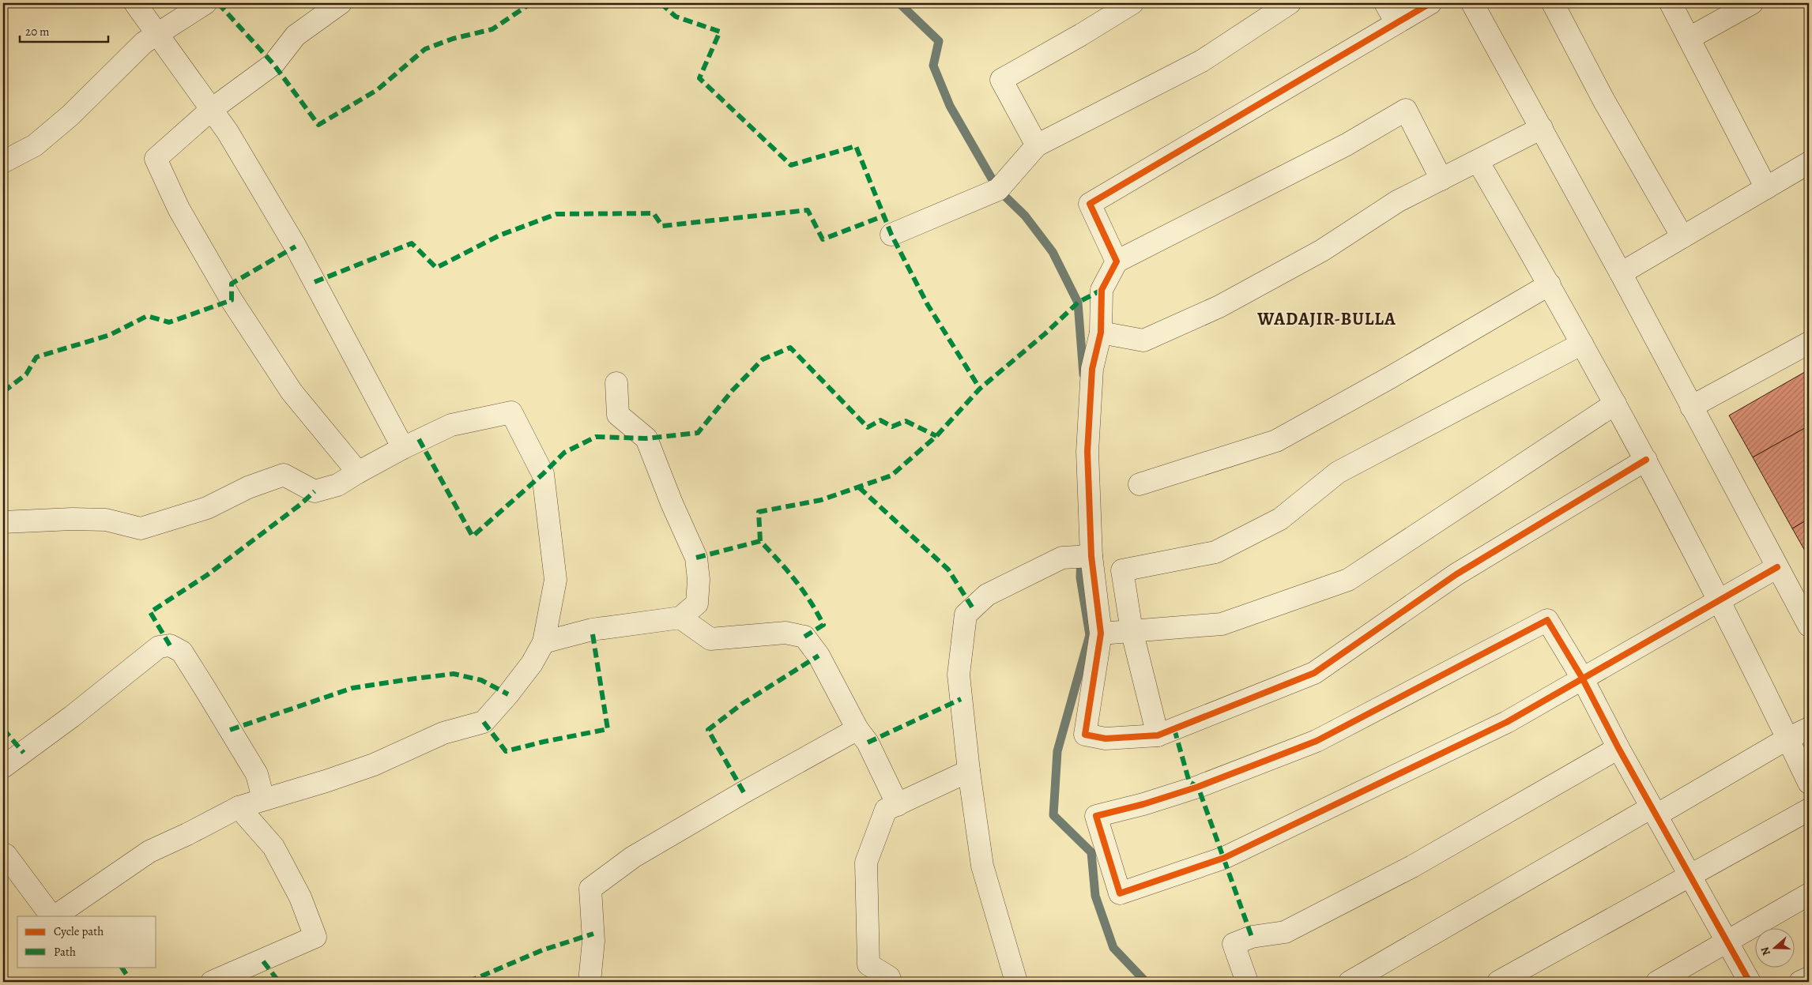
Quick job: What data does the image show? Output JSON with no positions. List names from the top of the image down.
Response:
{
  "districts": ["WADAJIR-BULLA"],
  "legend": ["Cycle path", "Path"],
  "scale_bar": "20 m",
  "north": "left"
}
